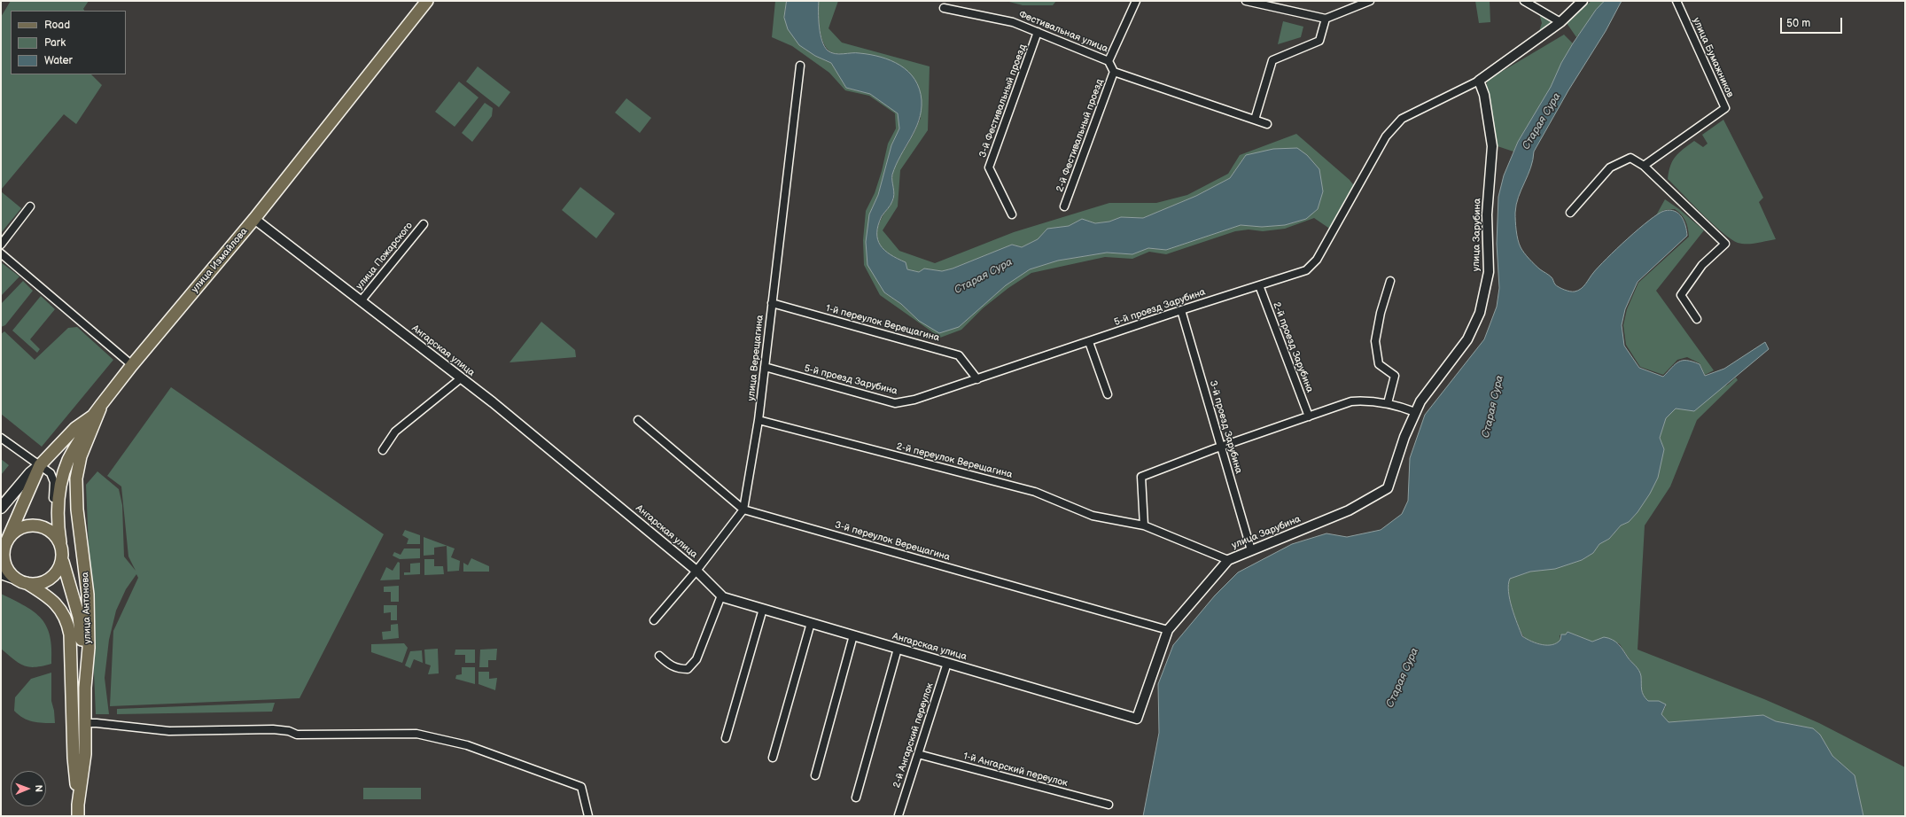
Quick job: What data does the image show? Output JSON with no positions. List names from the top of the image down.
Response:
{
  "streets": {
    "main road": ["улица Измайлова", "улица Антонова"],
    "street": [
      "Фестивальная улица",
      "улица Бумажников",
      "3-й Фестивальный проезд",
      "2-й Фестивальный проезд",
      "улица Зарубина",
      "улица Пожарского",
      "5-й проезд Зарубина",
      "1-й переулок Верещагина",
      "2-й проезд Зарубина",
      "Ангарская улица",
      "улица Верещагина",
      "3-й проезд Зарубина",
      "2-й переулок Верещагина",
      "3-й переулок Верещагина",
      "2-й Ангарский переулок",
      "1-й Ангарский переулок"
    ]
  },
  "crossings": [
    ["Фестивальная улица", "3-й Фестивальный проезд"],
    ["Фестивальная улица", "2-й Фестивальный проезд"],
    ["улица Зарубина", "5-й проезд Зарубина"],
    ["улица Зарубина", "Ангарская улица"],
    ["улица Зарубина", "3-й проезд Зарубина"],
    ["улица Зарубина", "2-й переулок Верещагина"],
    ["улица Зарубина", "3-й переулок Верещагина"],
    ["улица Пожарского", "Ангарская улица"],
    ["улица Измайлова", "Ангарская улица"],
    ["улица Измайлова", "улица Антонова"],
    ["5-й проезд Зарубина", "1-й переулок Верещагина"],
    ["5-й проезд Зарубина", "2-й проезд Зарубина"],
    ["5-й проезд Зарубина", "улица Верещагина"],
    ["5-й проезд Зарубина", "3-й проезд Зарубина"],
    ["1-й переулок Верещагина", "улица Верещагина"],
    ["Ангарская улица", "улица Верещагина"],
    ["Ангарская улица", "2-й Ангарский переулок"],
    ["улица Верещагина", "2-й переулок Верещагина"],
    ["улица Верещагина", "3-й переулок Верещагина"],
    ["2-й Ангарский переулок", "1-й Ангарский переулок"]
  ],
  "water": ["Старая Сура"],
  "legend": ["Road", "Park", "Water"],
  "scale_bar": "50 m",
  "north": "right"
}
